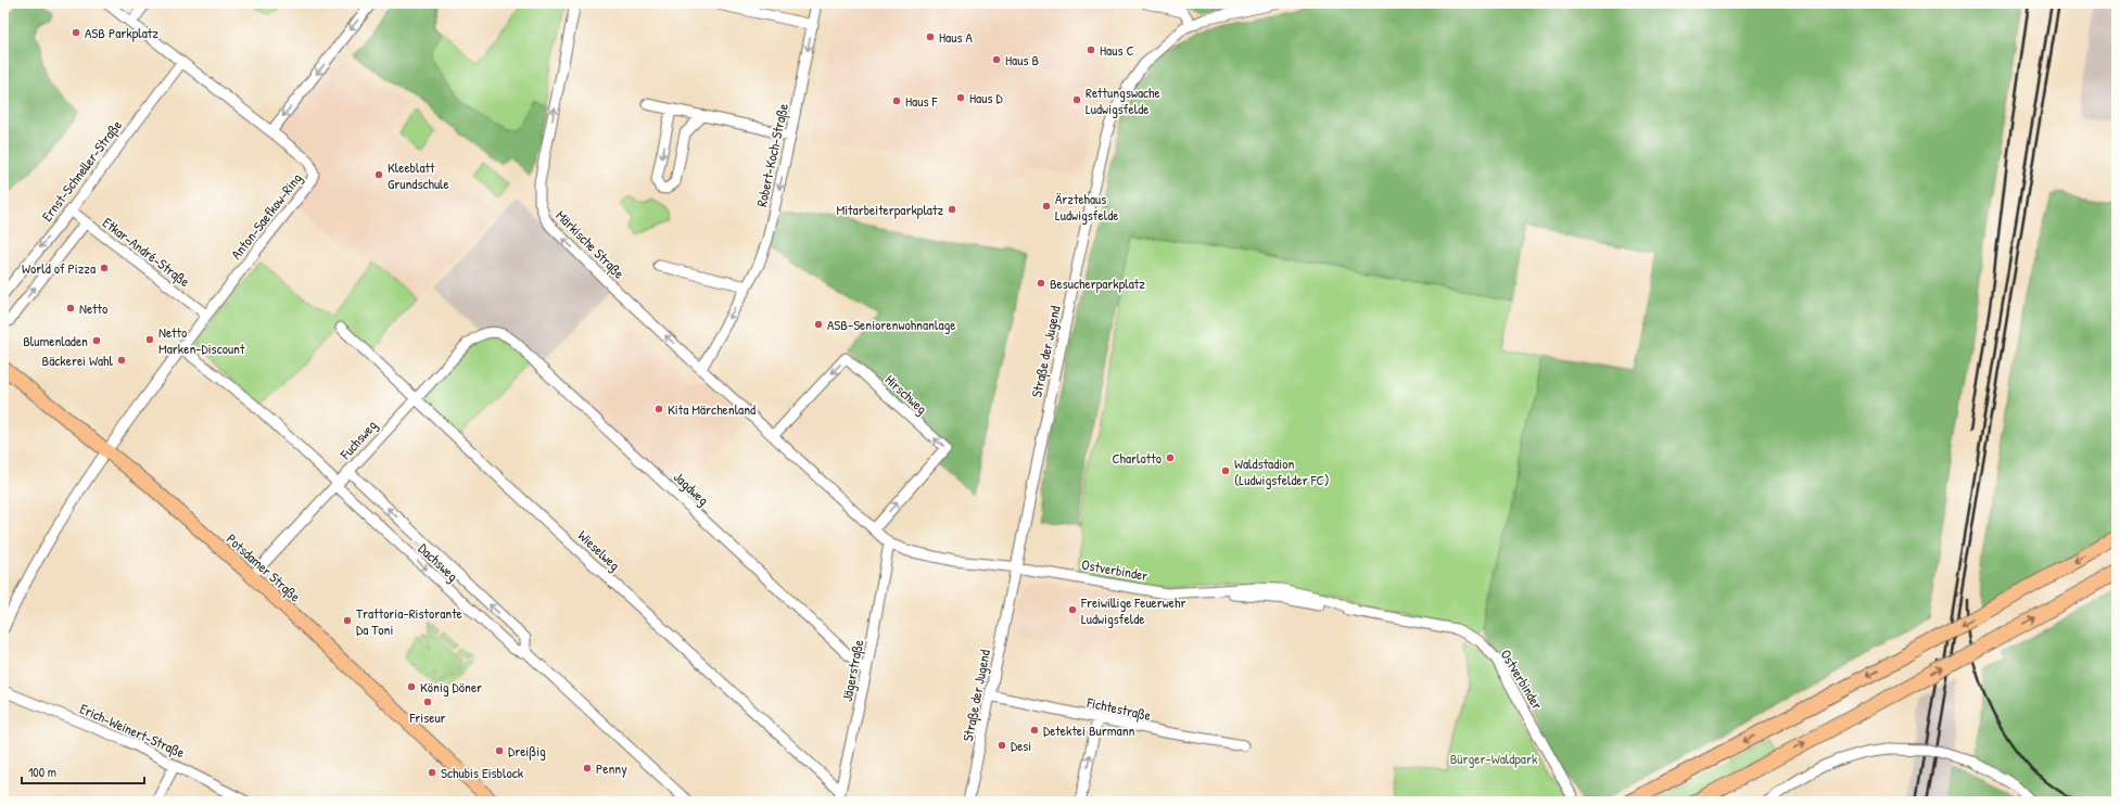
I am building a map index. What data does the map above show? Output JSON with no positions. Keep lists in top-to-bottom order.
{
  "streets": {
    "main road": ["Potsdamer Straße"],
    "street": [
      "Robert-Koch-Straße",
      "Ernst-Schneller-Straße",
      "Anton-Saefkow-Ring",
      "Märkische Straße",
      "Etkar-André-Straße",
      "Straße der Jugend",
      "Hirschweg",
      "Fuchsweg",
      "Jagdweg",
      "Wieselweg",
      "Dachsweg",
      "Ostverbinder",
      "Jägerstraße",
      "Fichtestraße",
      "Erich-Weinert-Straße"
    ]
  },
  "crossings": [
    ["Robert-Koch-Straße", "Märkische Straße"],
    ["Ernst-Schneller-Straße", "Anton-Saefkow-Ring"],
    ["Ernst-Schneller-Straße", "Etkar-André-Straße"],
    ["Anton-Saefkow-Ring", "Etkar-André-Straße"],
    ["Anton-Saefkow-Ring", "Dachsweg"],
    ["Anton-Saefkow-Ring", "Potsdamer Straße"],
    ["Straße der Jugend", "Ostverbinder"],
    ["Straße der Jugend", "Fichtestraße"],
    ["Fuchsweg", "Jagdweg"],
    ["Fuchsweg", "Wieselweg"],
    ["Fuchsweg", "Dachsweg"],
    ["Fuchsweg", "Potsdamer Straße"],
    ["Jagdweg", "Jägerstraße"],
    ["Wieselweg", "Jägerstraße"]
  ],
  "one_way": ["Robert-Koch-Straße", "Märkische Straße"],
  "parks": ["Bürger-Waldpark"],
  "places": [
    "ASB Parkplatz",
    "Haus A",
    "Haus C",
    "Haus B",
    "Haus D",
    "Rettungswache Ludwigsfelde",
    "Haus F",
    "Kleeblatt Grundschule",
    "Ärztehaus Ludwigsfelde",
    "Mitarbeiterparkplatz",
    "World of Pizza",
    "Besucherparkplatz",
    "Netto",
    "ASB-Seniorenwohnanlage",
    "Netto Marken-Discount",
    "Blumenladen",
    "Bäckerei Wahl",
    "Kita Märchenland",
    "Charlotto",
    "Waldstadion (Ludwigsfelder FC)",
    "Freiwillige Feuerwehr Ludwigsfelde",
    "Trattoria-Ristorante Da Toni",
    "König Döner",
    "Friseur",
    "Detektei Burmann",
    "Desi",
    "Dreißig",
    "Penny",
    "Schubis Eisblock"
  ],
  "scale_bar": "100 m"
}
